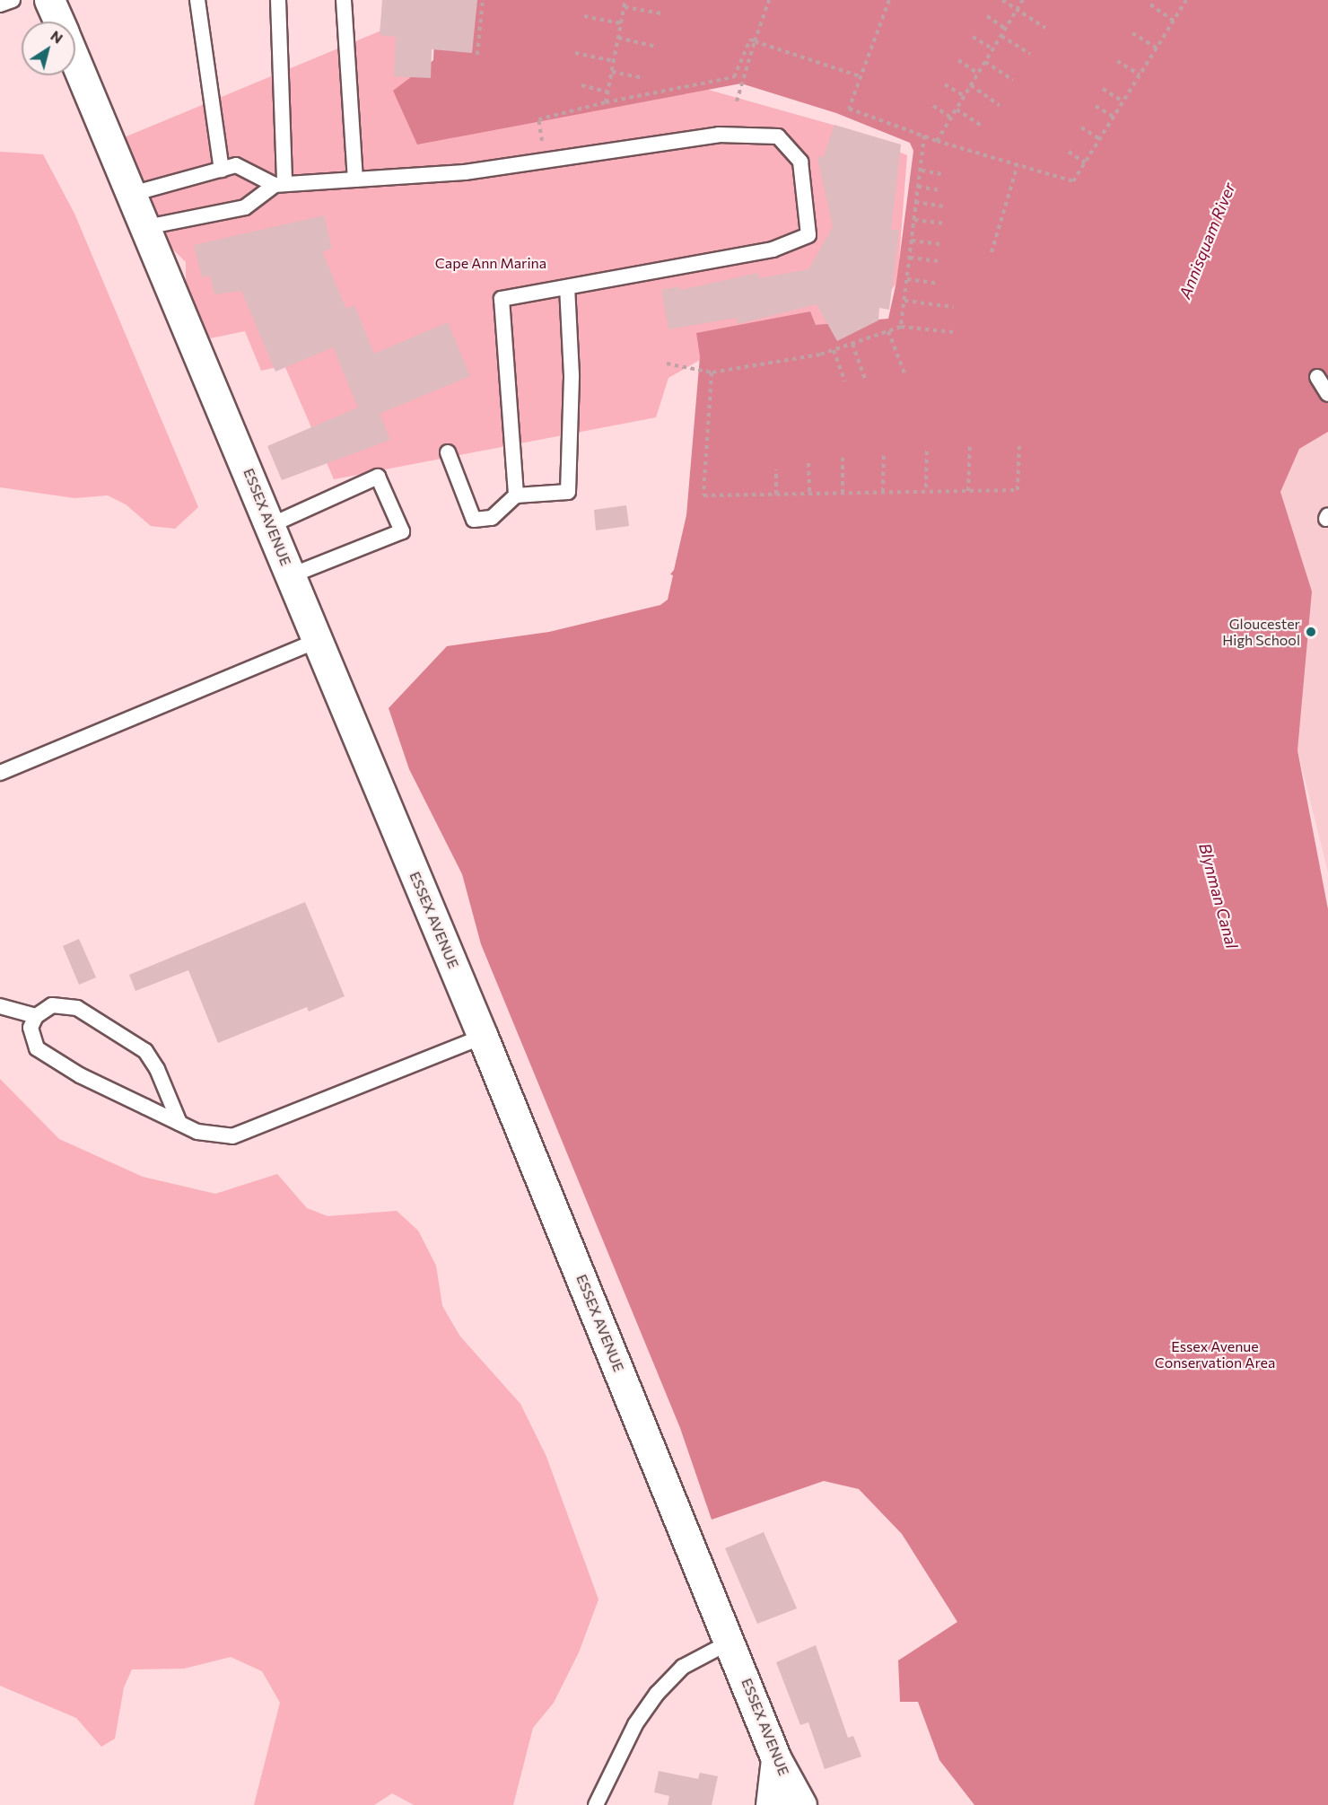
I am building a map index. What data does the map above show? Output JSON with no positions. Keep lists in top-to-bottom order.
{
  "streets": {
    "street": ["ESSEX AVENUE"]
  },
  "water": ["Annisquam River", "Blynman Canal"],
  "parks": ["Cape Ann Marina", "Essex Avenue Conservation Area"],
  "places": ["Gloucester High School"],
  "north": "top right"
}
